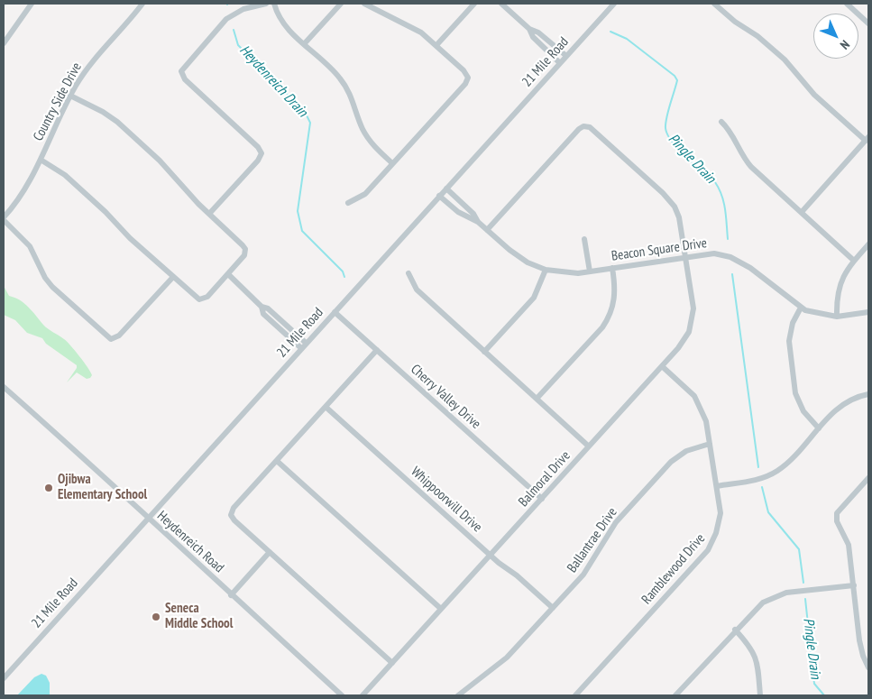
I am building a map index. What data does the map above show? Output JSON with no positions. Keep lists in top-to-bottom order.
{
  "streets": {
    "street": [
      "21 Mile Road",
      "Country Side Drive",
      "Beacon Square Drive",
      "Cherry Valley Drive",
      "Balmoral Drive",
      "Whippoorwill Drive",
      "Ballantrae Drive",
      "Heydenreich Road",
      "Ramblewood Drive"
    ]
  },
  "crossings": [
    ["21 Mile Road", "Beacon Square Drive"],
    ["21 Mile Road", "Cherry Valley Drive"],
    ["21 Mile Road", "Heydenreich Road"],
    ["Beacon Square Drive", "Balmoral Drive"],
    ["Cherry Valley Drive", "Balmoral Drive"],
    ["Balmoral Drive", "Whippoorwill Drive"],
    ["Balmoral Drive", "Ramblewood Drive"],
    ["Whippoorwill Drive", "Ballantrae Drive"],
    ["Ballantrae Drive", "Ramblewood Drive"]
  ],
  "water": ["Heydenreich Drain", "Pingle Drain"],
  "places": ["Ojibwa Elementary School", "Seneca Middle School"],
  "north": "bottom right"
}
